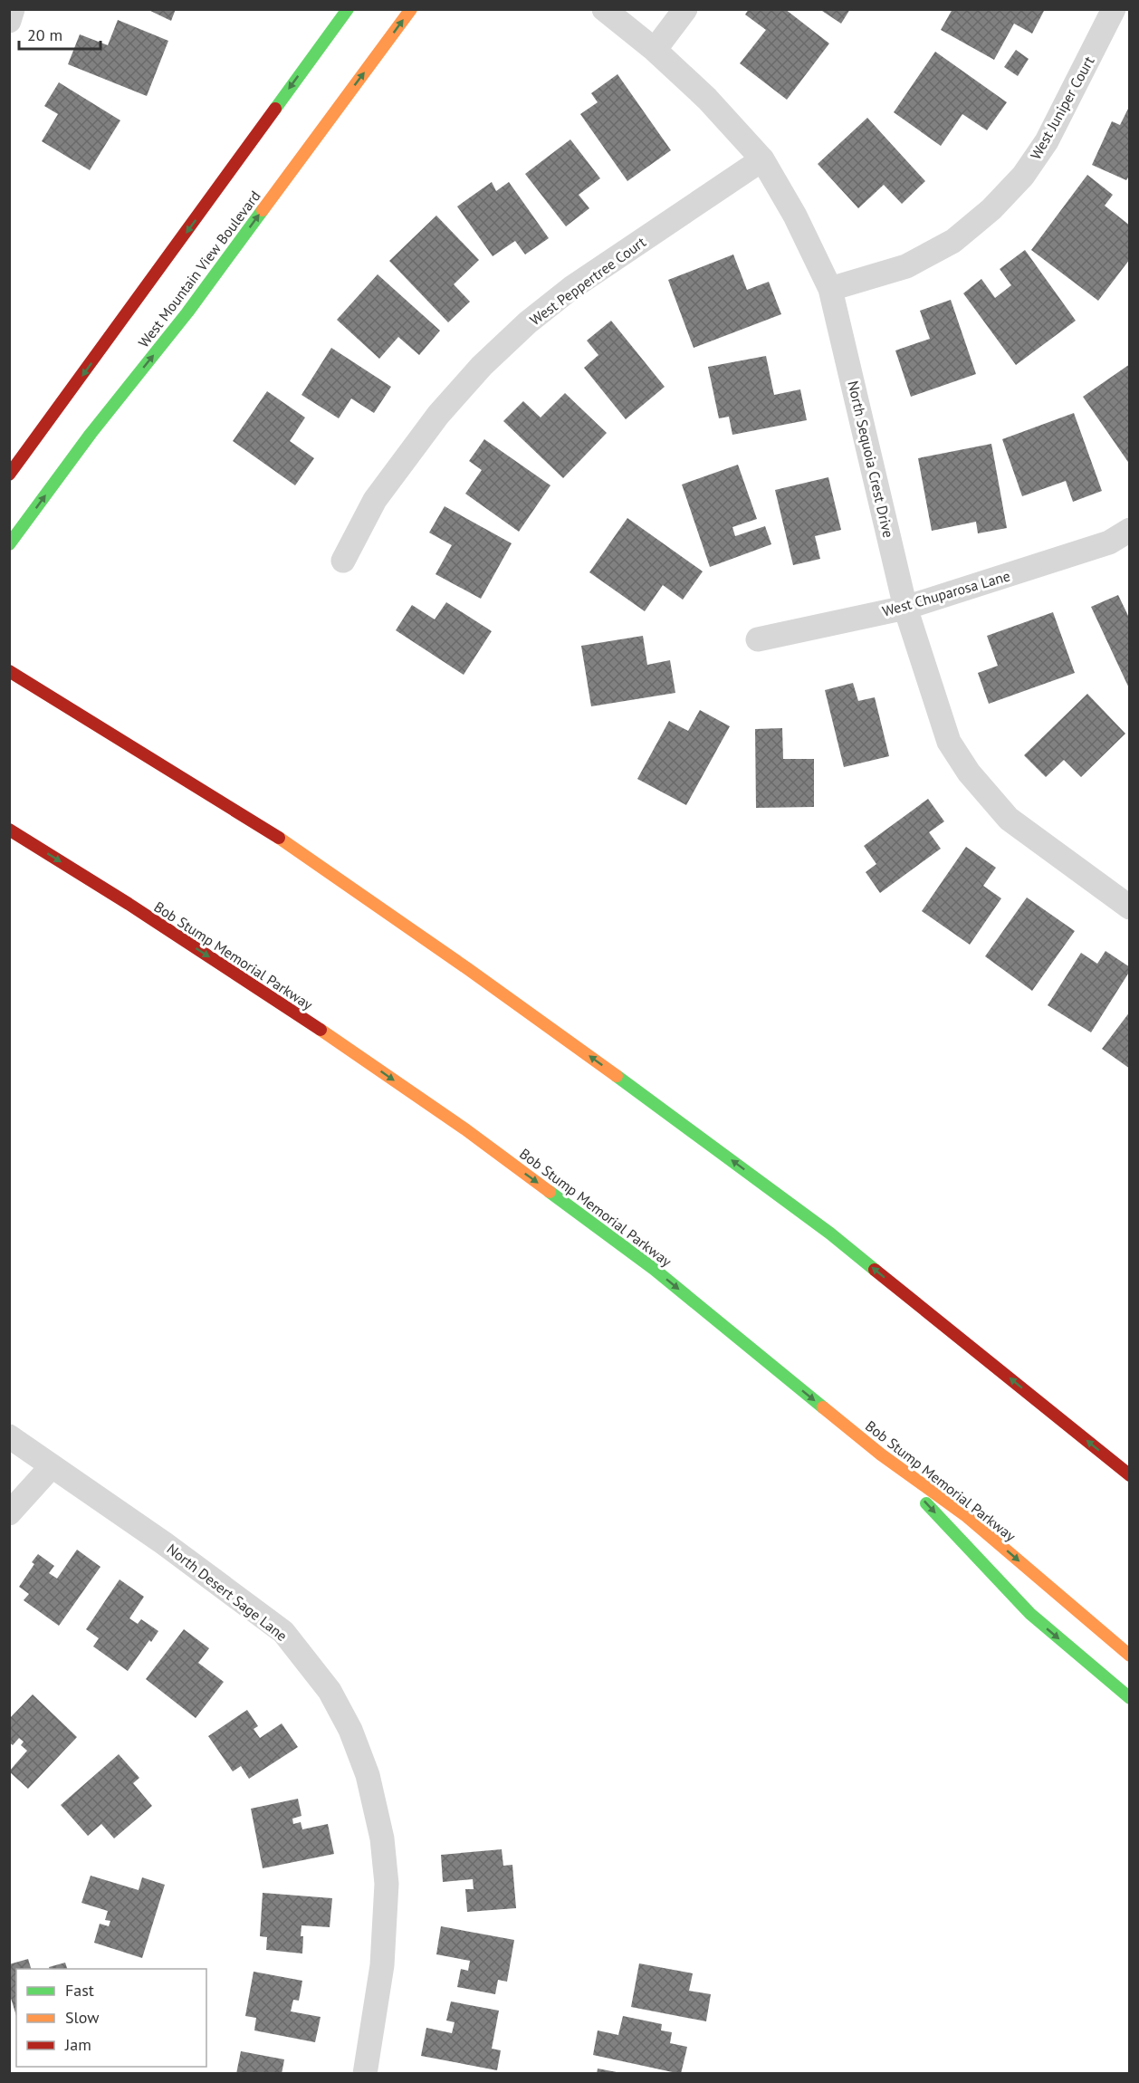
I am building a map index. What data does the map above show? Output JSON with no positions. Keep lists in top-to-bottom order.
{
  "streets": {
    "main road": ["West Mountain View Boulevard", "Bob Stump Memorial Parkway"],
    "street": [
      "West Juniper Court",
      "West Peppertree Court",
      "North Sequoia Crest Drive",
      "West Chuparosa Lane",
      "North Desert Sage Lane"
    ]
  },
  "crossings": [
    ["West Juniper Court", "North Sequoia Crest Drive"],
    ["West Peppertree Court", "North Sequoia Crest Drive"],
    ["North Sequoia Crest Drive", "West Chuparosa Lane"]
  ],
  "one_way": ["Bob Stump Memorial Parkway"],
  "legend": ["Fast", "Slow", "Jam"],
  "scale_bar": "20 m"
}
